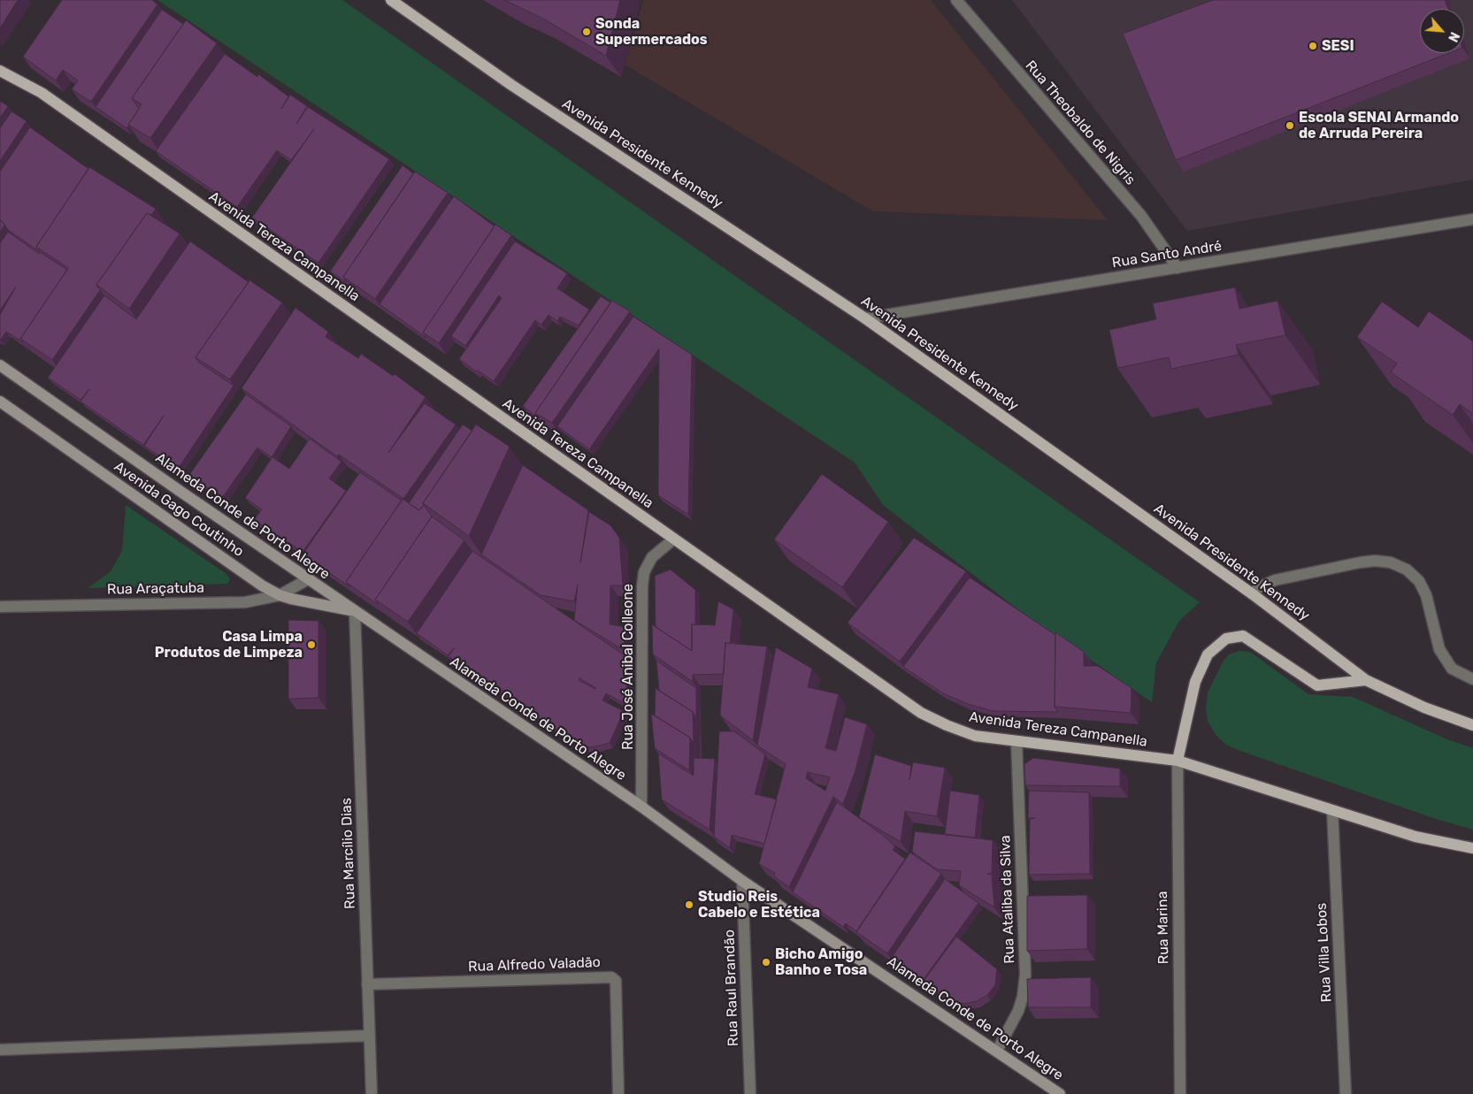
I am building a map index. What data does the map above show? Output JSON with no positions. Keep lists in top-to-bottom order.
{
  "streets": {
    "main road": [
      "Avenida Presidente Kennedy",
      "Avenida Tereza Campanella",
      "Avenida Gago Coutinho",
      "Alameda Conde de Porto Alegre"
    ],
    "street": [
      "Rua Theobaldo de Nigris",
      "Rua Santo André",
      "Rua Araçatuba",
      "Rua José Anibal Colleone",
      "Rua Marcílio Dias",
      "Rua Ataliba da Silva",
      "Rua Marina",
      "Rua Villa Lobos",
      "Rua Alfredo Valadão",
      "Rua Raul Brandão"
    ]
  },
  "crossings": [
    ["Rua Theobaldo de Nigris", "Rua Santo André"],
    ["Avenida Presidente Kennedy", "Rua Santo André"],
    ["Avenida Tereza Campanella", "Rua José Anibal Colleone"],
    ["Avenida Tereza Campanella", "Rua Ataliba da Silva"],
    ["Avenida Tereza Campanella", "Rua Marina"],
    ["Avenida Gago Coutinho", "Alameda Conde de Porto Alegre"],
    ["Avenida Gago Coutinho", "Rua Araçatuba"],
    ["Avenida Gago Coutinho", "Rua Marcílio Dias"],
    ["Alameda Conde de Porto Alegre", "Rua Araçatuba"],
    ["Alameda Conde de Porto Alegre", "Rua José Anibal Colleone"],
    ["Alameda Conde de Porto Alegre", "Rua Marcílio Dias"],
    ["Alameda Conde de Porto Alegre", "Rua Ataliba da Silva"],
    ["Alameda Conde de Porto Alegre", "Rua Raul Brandão"],
    ["Rua Marcílio Dias", "Rua Alfredo Valadão"]
  ],
  "places": [
    "Sonda Supermercados",
    "SESI",
    "Escola SENAI Armando de Arruda Pereira",
    "Casa Limpa Produtos de Limpeza",
    "Studio Reis Cabelo e Estética",
    "Bicho Amigo Banho e Tosa"
  ],
  "north": "bottom right"
}
